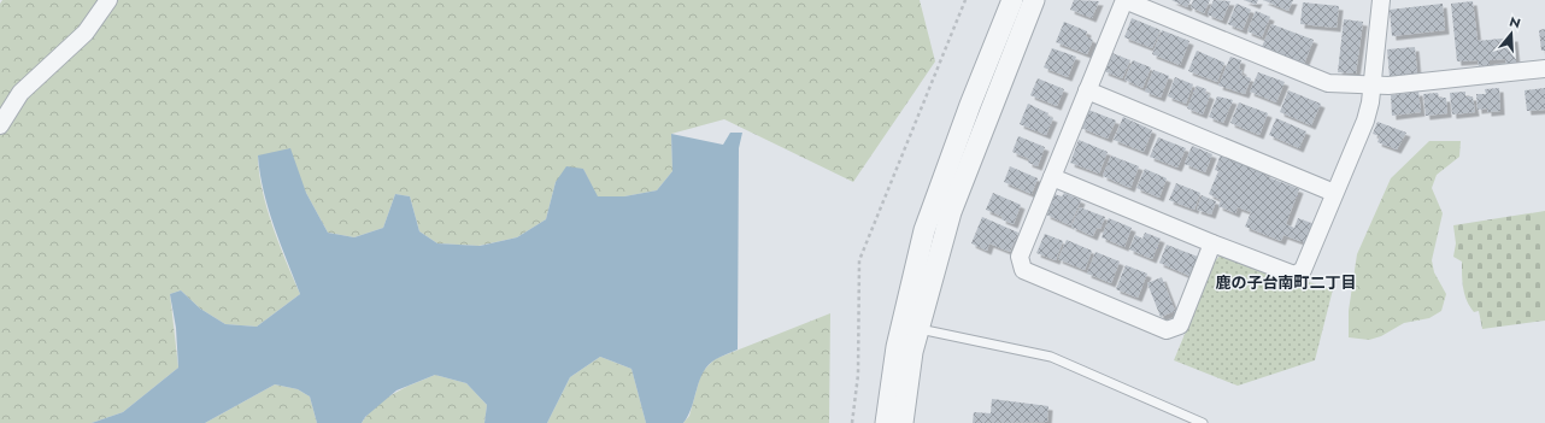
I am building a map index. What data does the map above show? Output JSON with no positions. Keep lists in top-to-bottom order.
{
  "districts": ["鹿の子台南町二丁目"],
  "north": "top"
}
